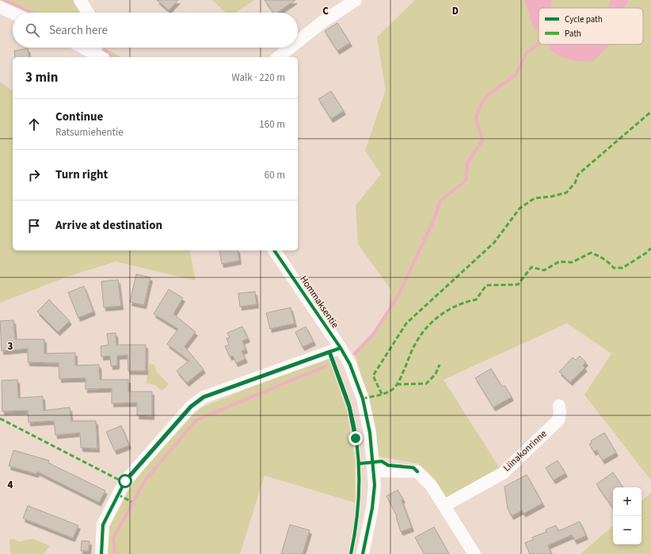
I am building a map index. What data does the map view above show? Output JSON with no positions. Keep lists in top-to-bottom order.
{
  "streets": {
    "street": ["Hommaksentie", "Liinakonrinne"]
  },
  "legend": ["Cycle path", "Path"],
  "page": {
    "search": "Search here",
    "heading": ["3 min", "Walk · 220 m"],
    "list": [
      ["Continue", "Ratsumiehentie", "160 m"],
      ["Turn right", "60 m"],
      "Arrive at destination"
    ],
    "map_buttons": ["+", "−"]
  },
  "grid": {
    "columns": ["C", "D"],
    "rows": ["3", "4"]
  }
}
